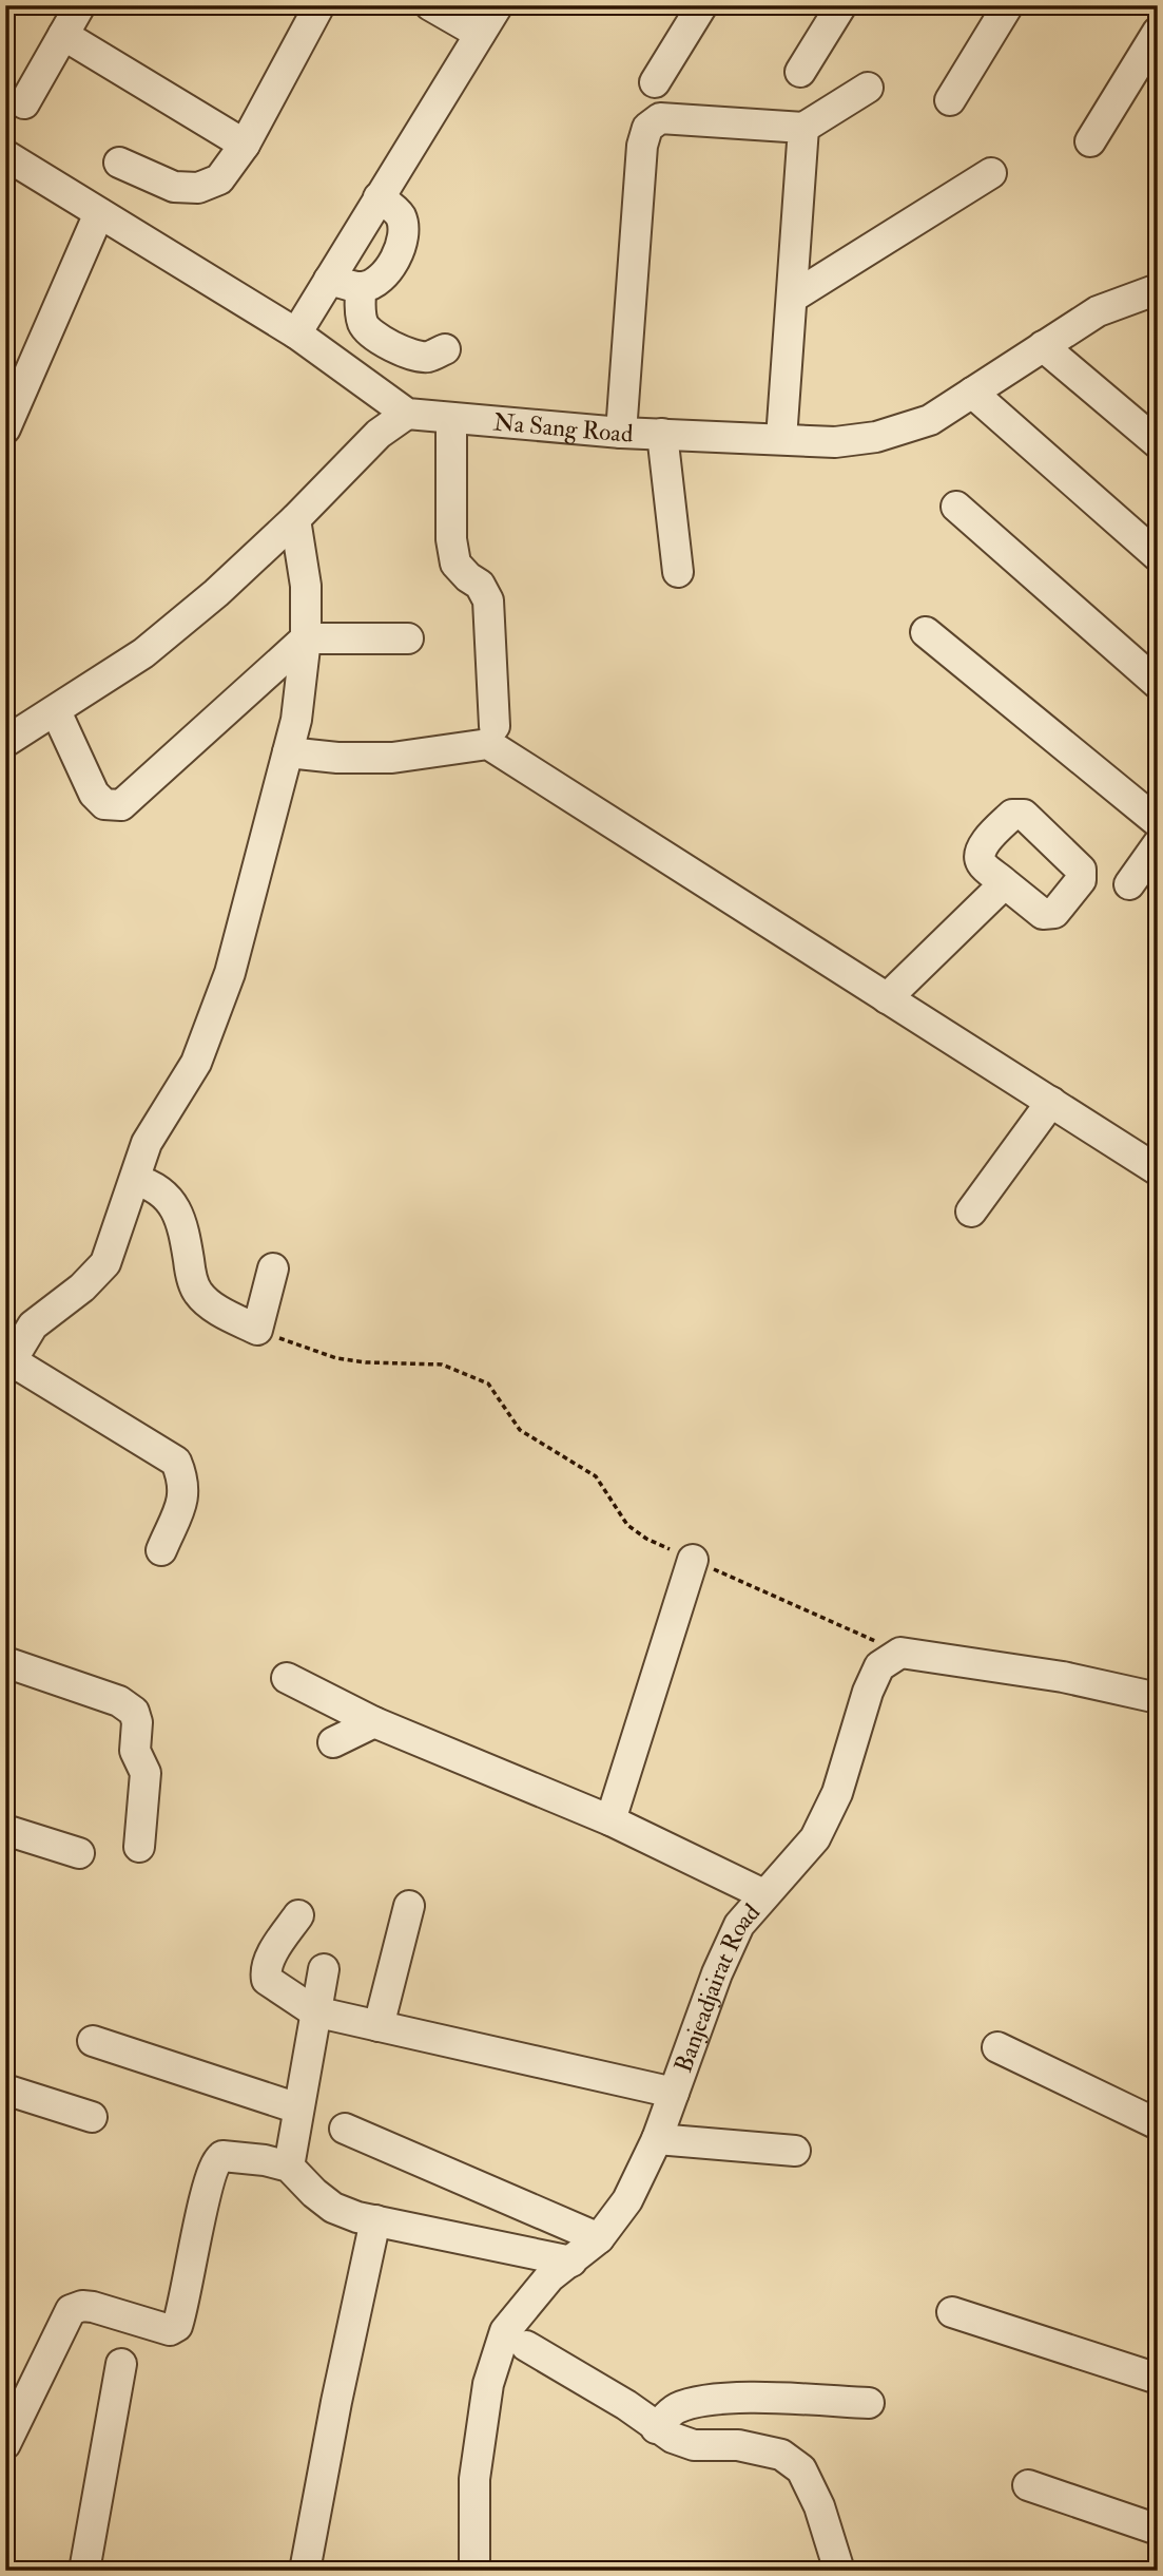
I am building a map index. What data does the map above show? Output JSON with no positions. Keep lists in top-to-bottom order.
{
  "streets": {
    "street": ["Na Sang Road", "Banjeadjairat Road"]
  }
}
